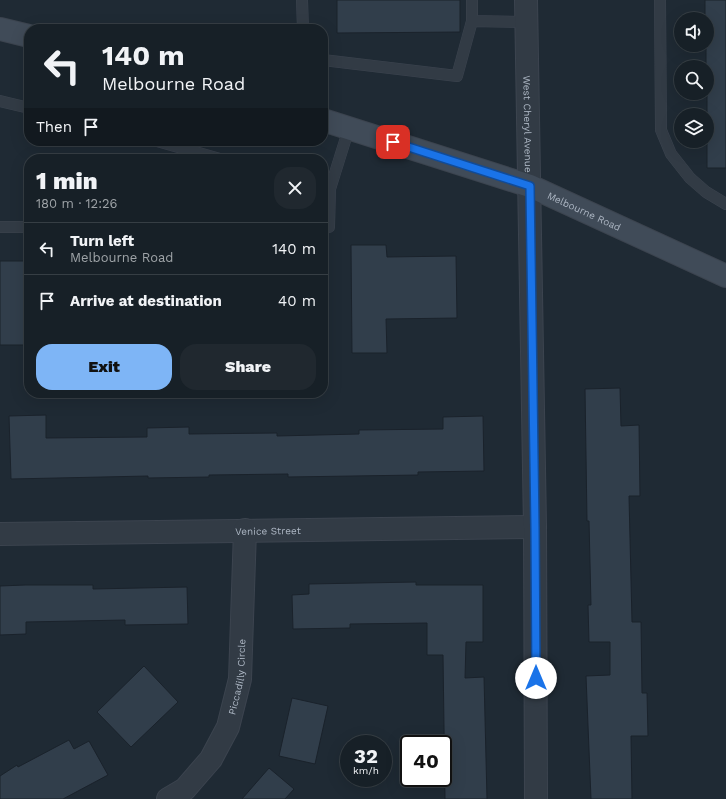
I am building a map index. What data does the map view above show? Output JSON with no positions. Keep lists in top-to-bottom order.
{
  "streets": {
    "main road": ["Melbourne Road"],
    "street": ["West Cheryl Avenue", "Venice Street", "Piccadilly Circle"]
  },
  "crossings": [
    ["West Cheryl Avenue", "Melbourne Road"],
    ["West Cheryl Avenue", "Venice Street"],
    ["Venice Street", "Piccadilly Circle"]
  ],
  "page": {
    "turn": ["140 m", "Melbourne Road"],
    "then": "Then",
    "heading": ["1 min", "180 m · 12:26"],
    "list": [
      {
        "name": "Turn left",
        "note": "Melbourne Road",
        "value": "140 m"
      },
      {
        "name": "Arrive at destination",
        "value": "40 m"
      }
    ],
    "buttons": ["Exit", "Share"],
    "speed": "32 km/h",
    "limit": "40"
  }
}
